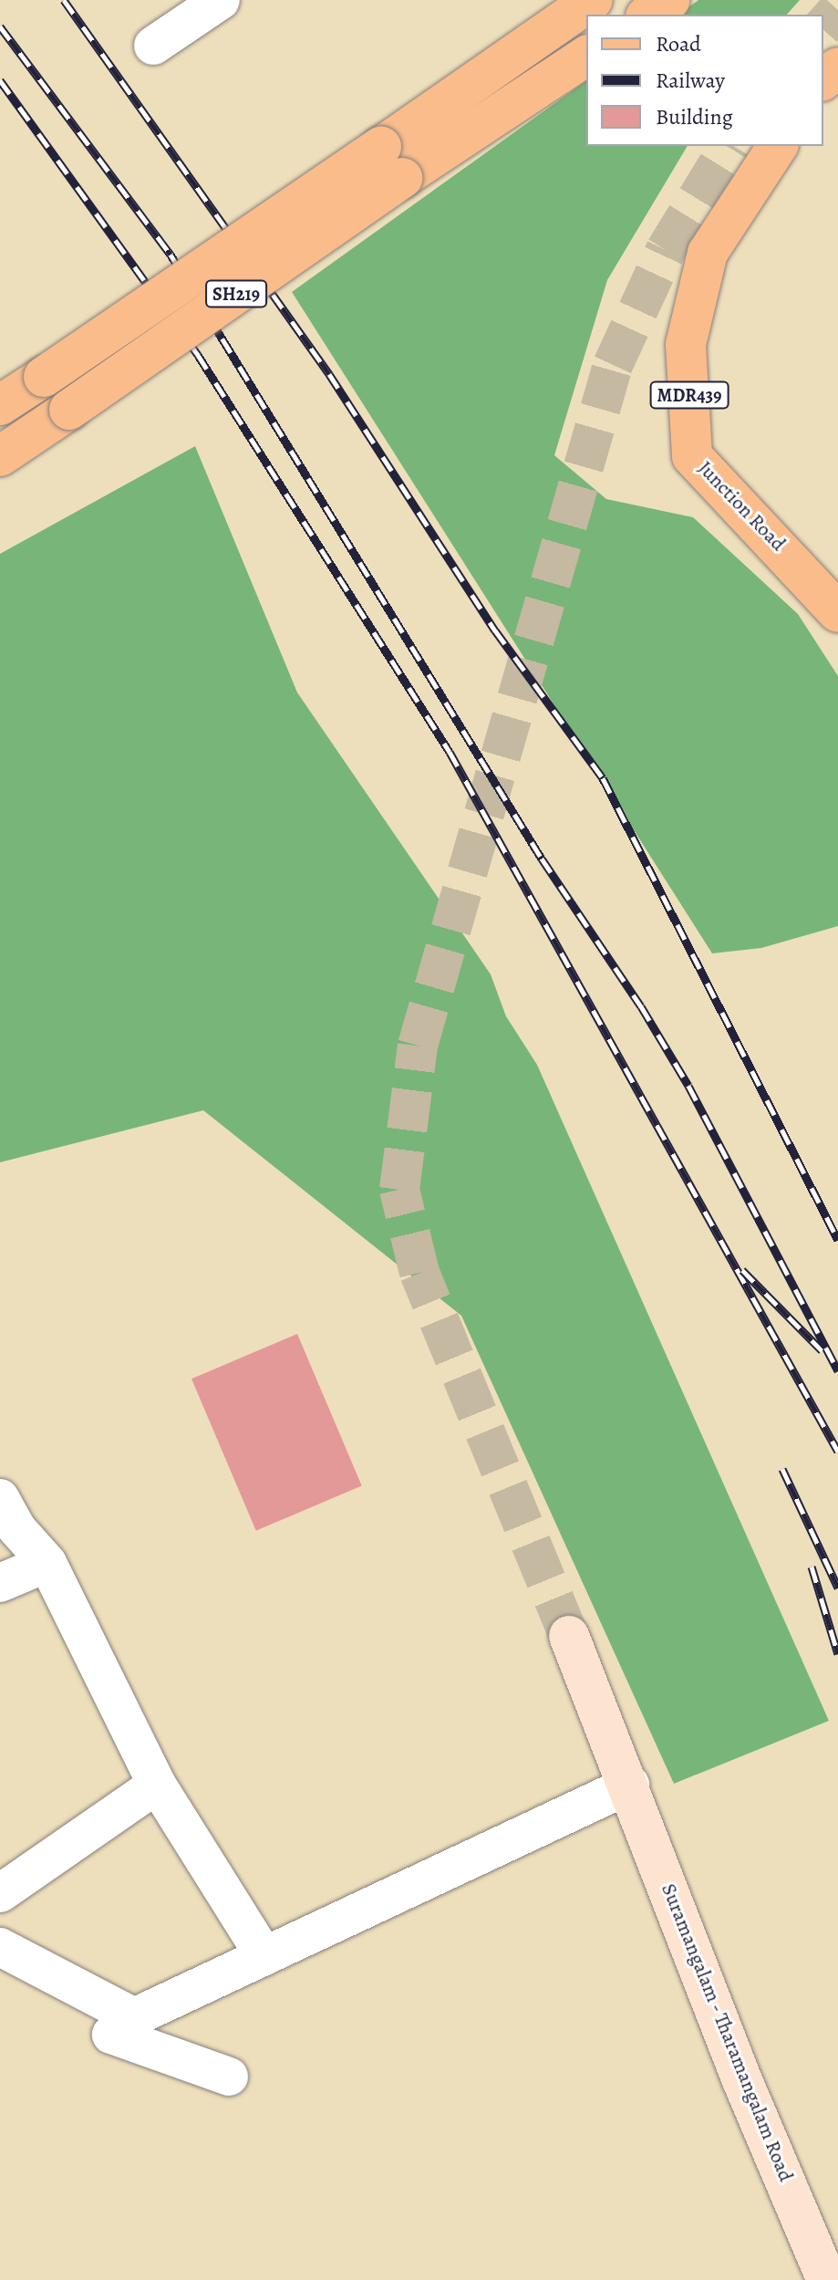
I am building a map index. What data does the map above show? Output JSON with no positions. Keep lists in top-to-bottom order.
{
  "streets": {
    "main road": [
      "SH219",
      "MDR439",
      "Junction Road",
      "Suramangalam - Tharamangalam Road"
    ]
  },
  "legend": ["Road", "Railway", "Building"]
}
